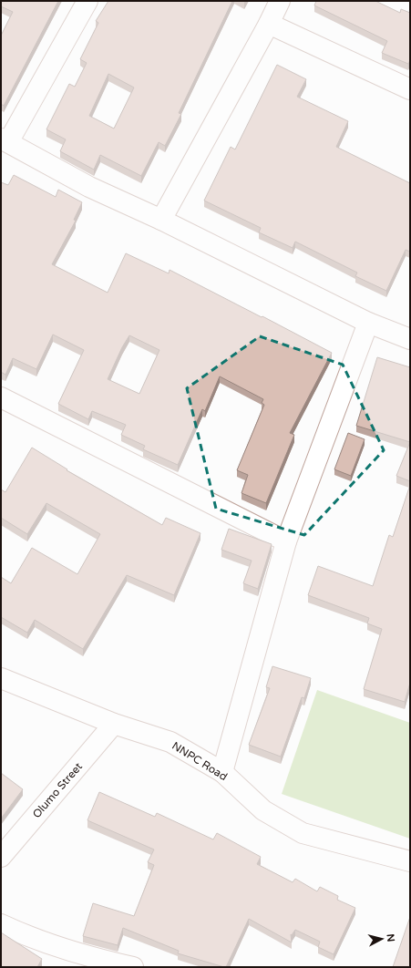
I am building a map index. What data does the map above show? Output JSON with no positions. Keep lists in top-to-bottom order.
{
  "streets": {
    "street": ["NNPC Road", "Olumo Street"]
  },
  "crossings": [
    ["NNPC Road", "Olumo Street"]
  ],
  "north": "right"
}
